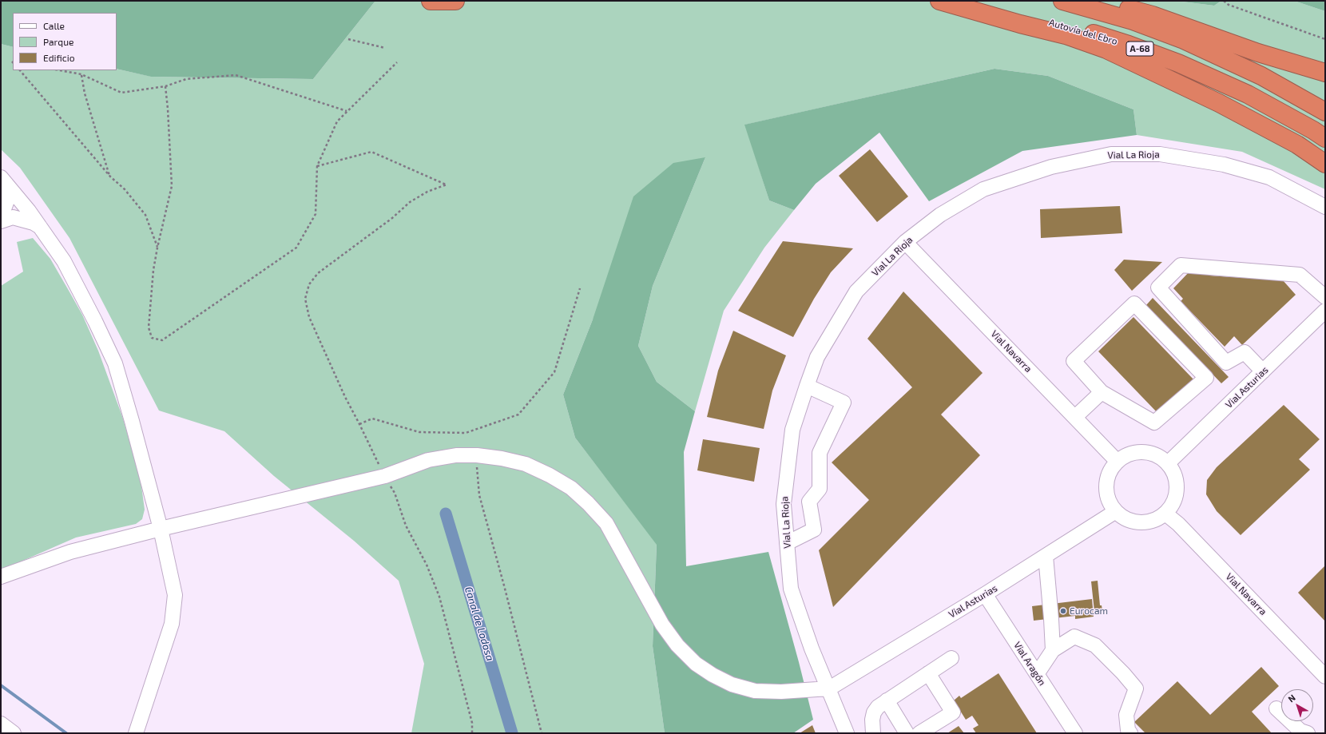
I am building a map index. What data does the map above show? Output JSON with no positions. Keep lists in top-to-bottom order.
{
  "streets": {
    "highway": ["Autovía del Ebro", "A-68"],
    "street": [
      "Vial La Rioja",
      "Vial Navarra",
      "Vial Asturias",
      "Vial Aragón"
    ]
  },
  "crossings": [
    ["Vial La Rioja", "Vial Navarra"],
    ["Vial La Rioja", "Vial Asturias"],
    ["Vial Navarra", "Vial Asturias"],
    ["Vial Asturias", "Vial Aragón"]
  ],
  "water": ["Canal de Lodosa"],
  "places": ["Eurocam"],
  "legend": ["Calle", "Parque", "Edificio"],
  "north": "top left"
}
